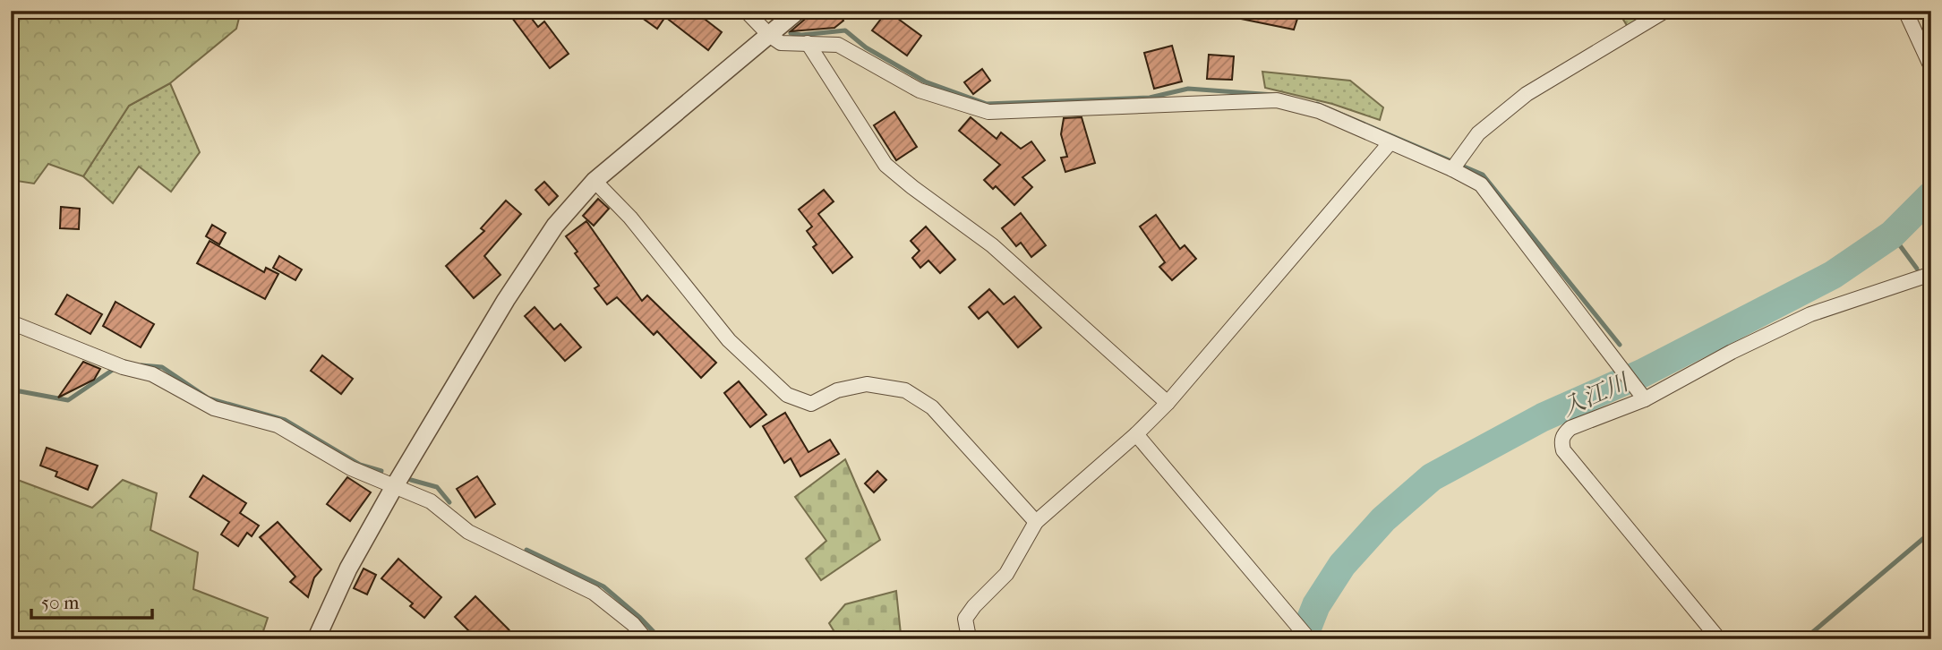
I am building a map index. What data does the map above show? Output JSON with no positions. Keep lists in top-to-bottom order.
{
  "water": ["入江川"],
  "scale_bar": "50 m"
}
